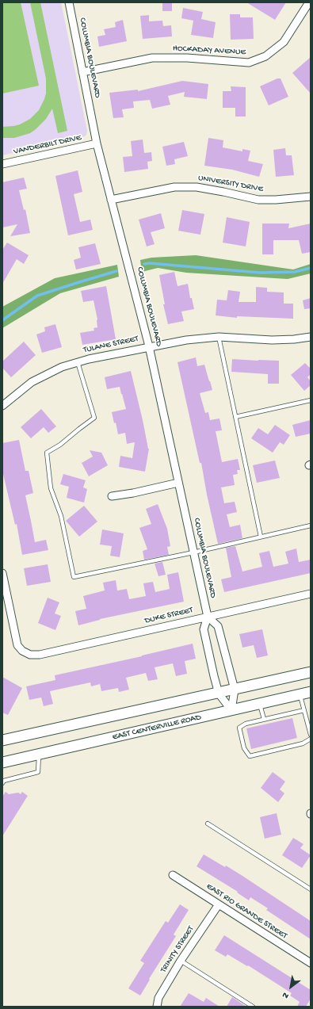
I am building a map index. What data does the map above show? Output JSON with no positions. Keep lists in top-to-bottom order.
{
  "streets": {
    "main road": ["EAST CENTERVILLE ROAD"],
    "street": [
      "HOCKADAY AVENUE",
      "COLUMBIA BOULEVARD",
      "VANDERBILT DRIVE",
      "UNIVERSITY DRIVE",
      "TULANE STREET",
      "DUKE STREET",
      "EAST RIO GRANDE STREET",
      "TRINITY STREET"
    ]
  },
  "crossings": [
    ["HOCKADAY AVENUE", "COLUMBIA BOULEVARD"],
    ["COLUMBIA BOULEVARD", "VANDERBILT DRIVE"],
    ["COLUMBIA BOULEVARD", "UNIVERSITY DRIVE"],
    ["COLUMBIA BOULEVARD", "TULANE STREET"],
    ["COLUMBIA BOULEVARD", "DUKE STREET"],
    ["COLUMBIA BOULEVARD", "EAST CENTERVILLE ROAD"],
    ["EAST RIO GRANDE STREET", "TRINITY STREET"]
  ],
  "north": "bottom left"
}
